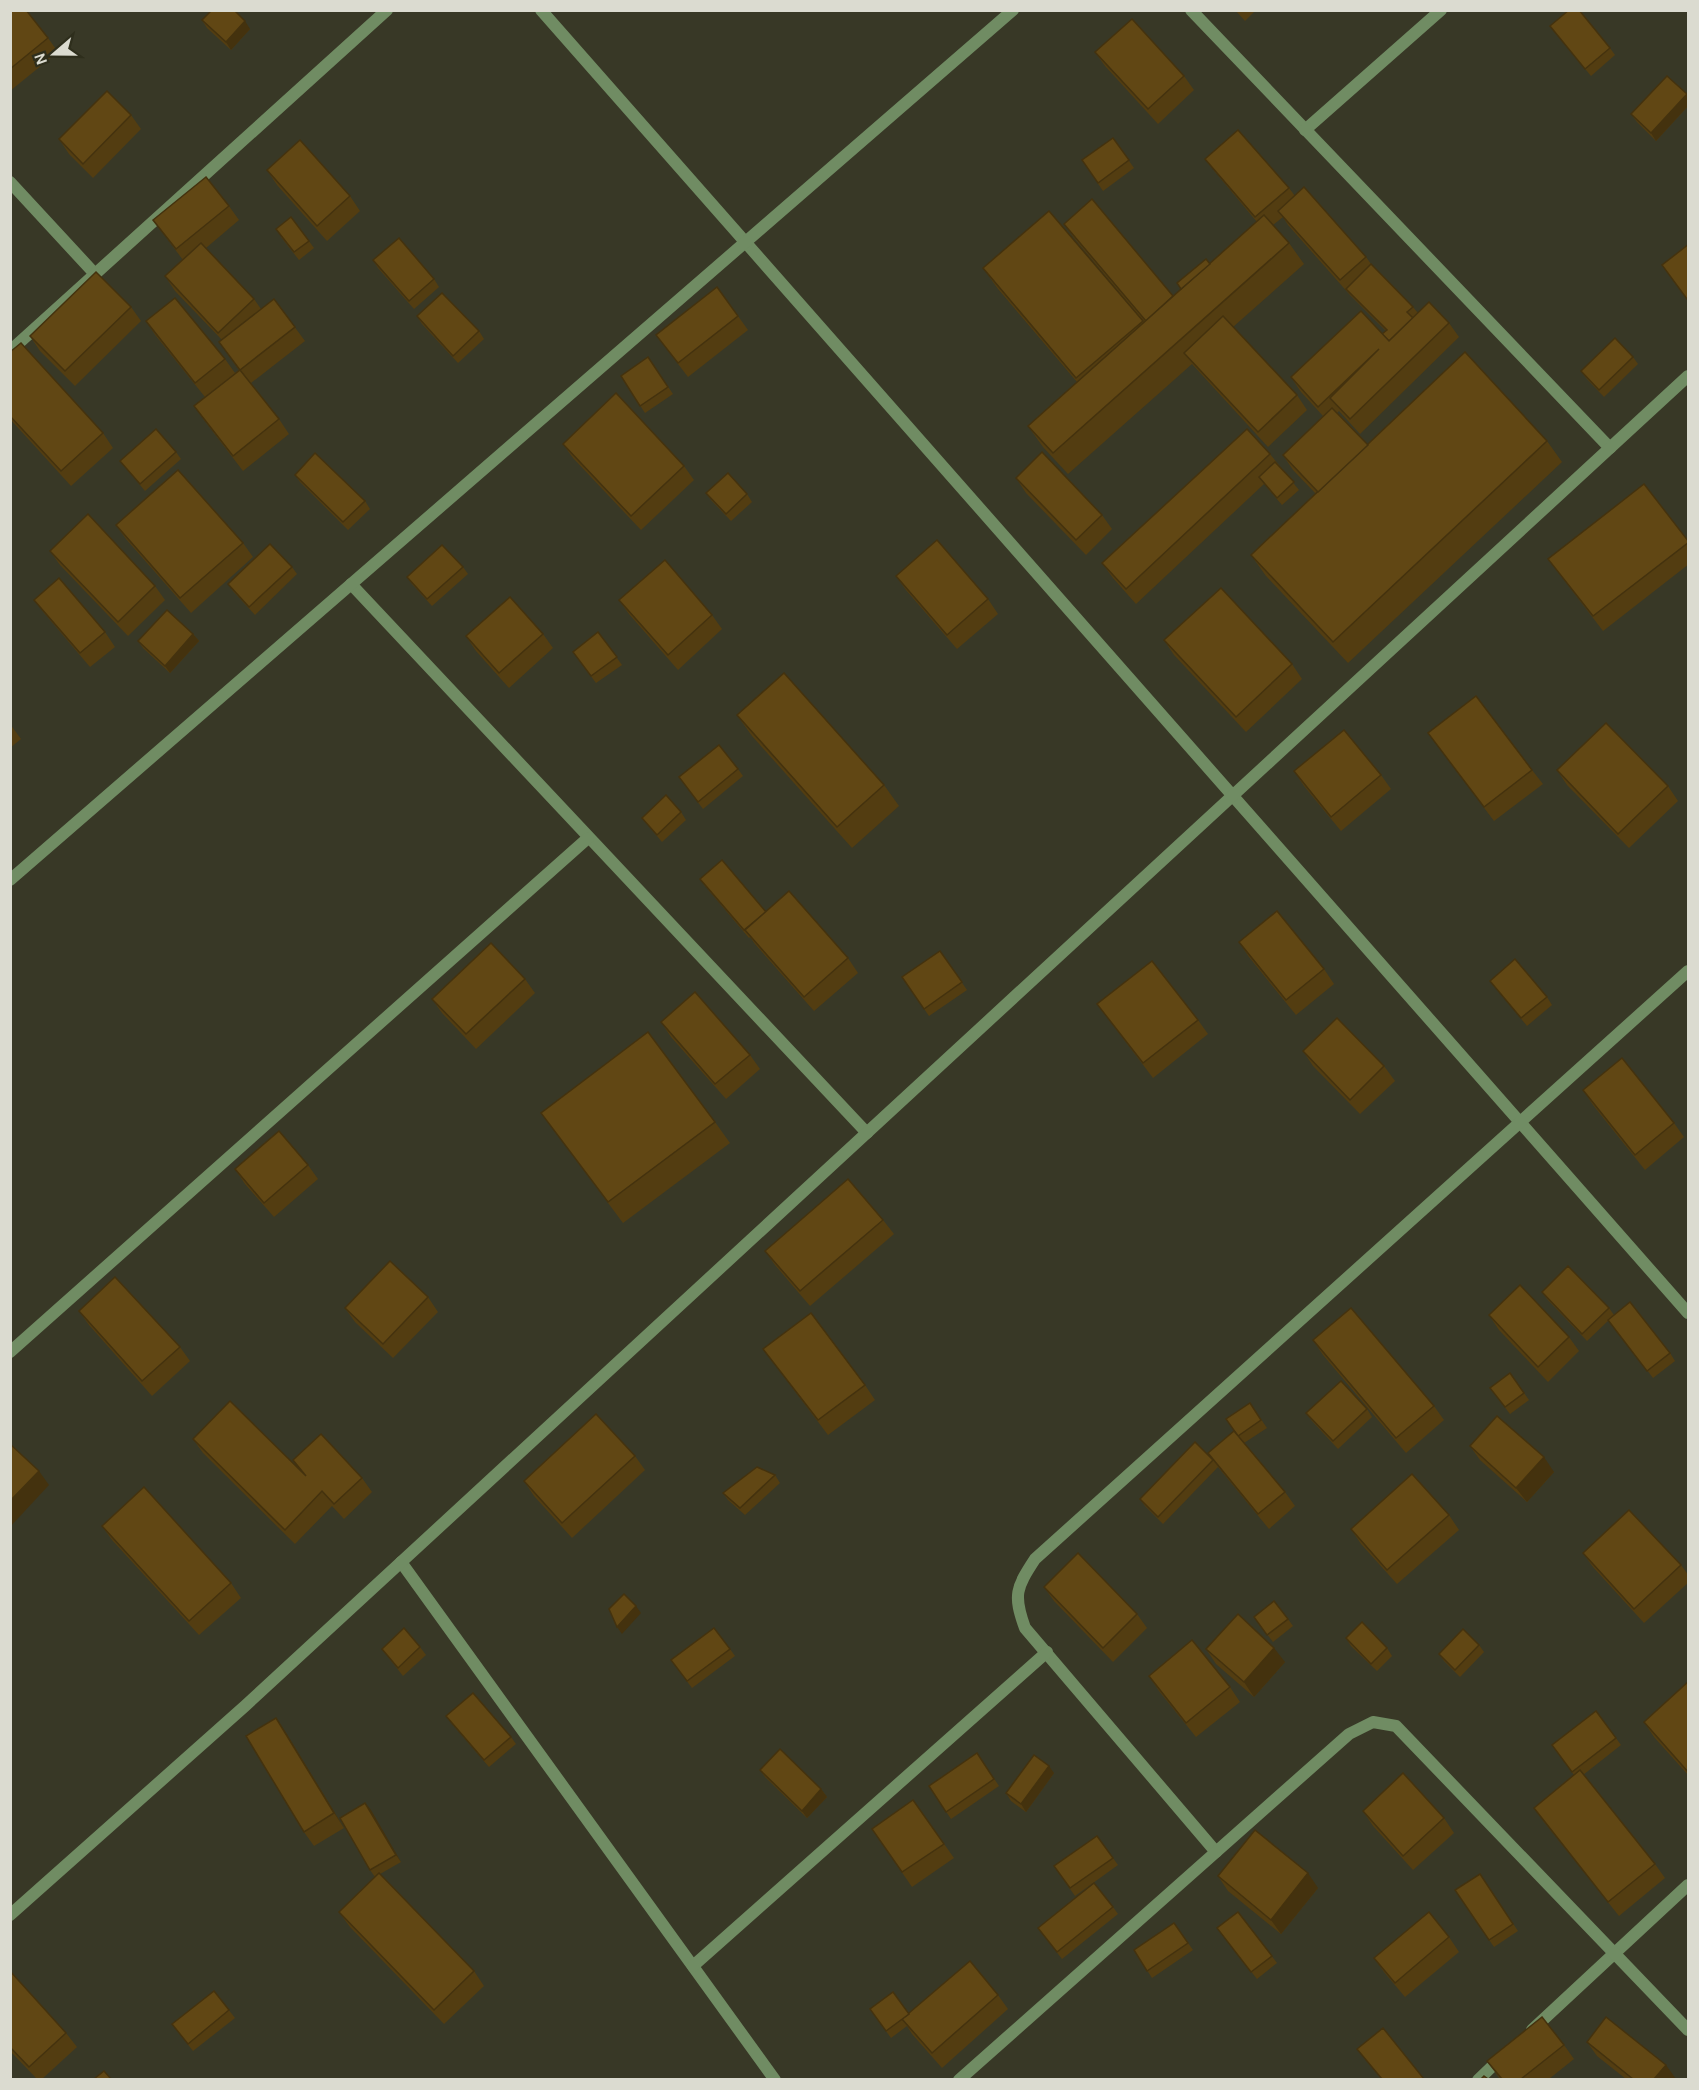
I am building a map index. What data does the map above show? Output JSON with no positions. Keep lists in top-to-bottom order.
{
  "north": "left"
}
